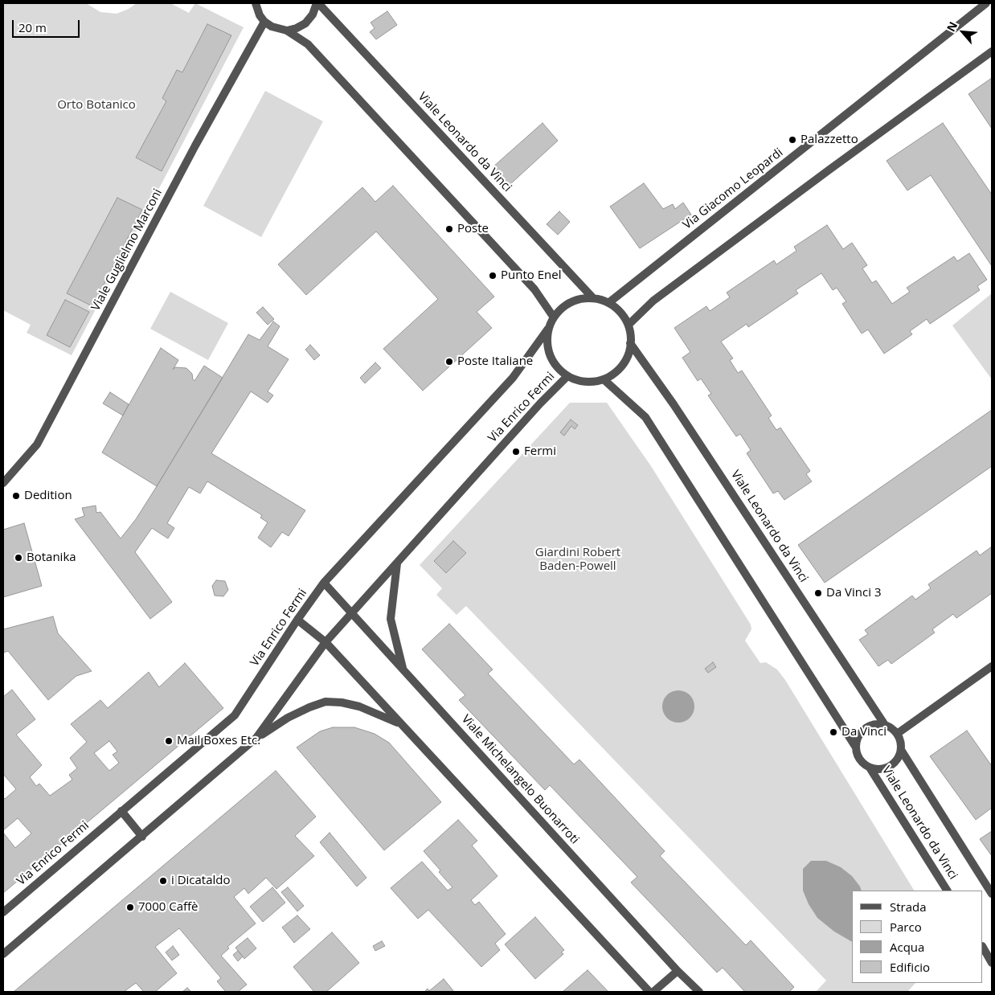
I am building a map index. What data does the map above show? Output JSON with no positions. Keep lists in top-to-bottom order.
{
  "streets": {
    "street": [
      "Viale Leonardo da Vinci",
      "Via Giacomo Leopardi",
      "Viale Guglielmo Marconi",
      "Via Enrico Fermi",
      "Viale Michelangelo Buonarroti"
    ]
  },
  "crossings": [
    ["Viale Leonardo da Vinci", "Via Giacomo Leopardi"],
    ["Viale Leonardo da Vinci", "Via Enrico Fermi"],
    ["Via Giacomo Leopardi", "Via Enrico Fermi"],
    ["Via Enrico Fermi", "Viale Michelangelo Buonarroti"]
  ],
  "parks": ["Orto Botanico", "Giardini Robert Baden-Powell"],
  "places": [
    "Palazzetto",
    "Poste",
    "Punto Enel",
    "Poste Italiane",
    "Fermi",
    "Dedition",
    "Botanika",
    "Da Vinci 3",
    "Da Vinci",
    "Mail Boxes Etc.",
    "i Dicataldo",
    "7000 Caffè"
  ],
  "legend": [
    "Strada",
    "Parco",
    "Acqua",
    "Edificio"
  ],
  "scale_bar": "20 m",
  "north": "top left"
}
